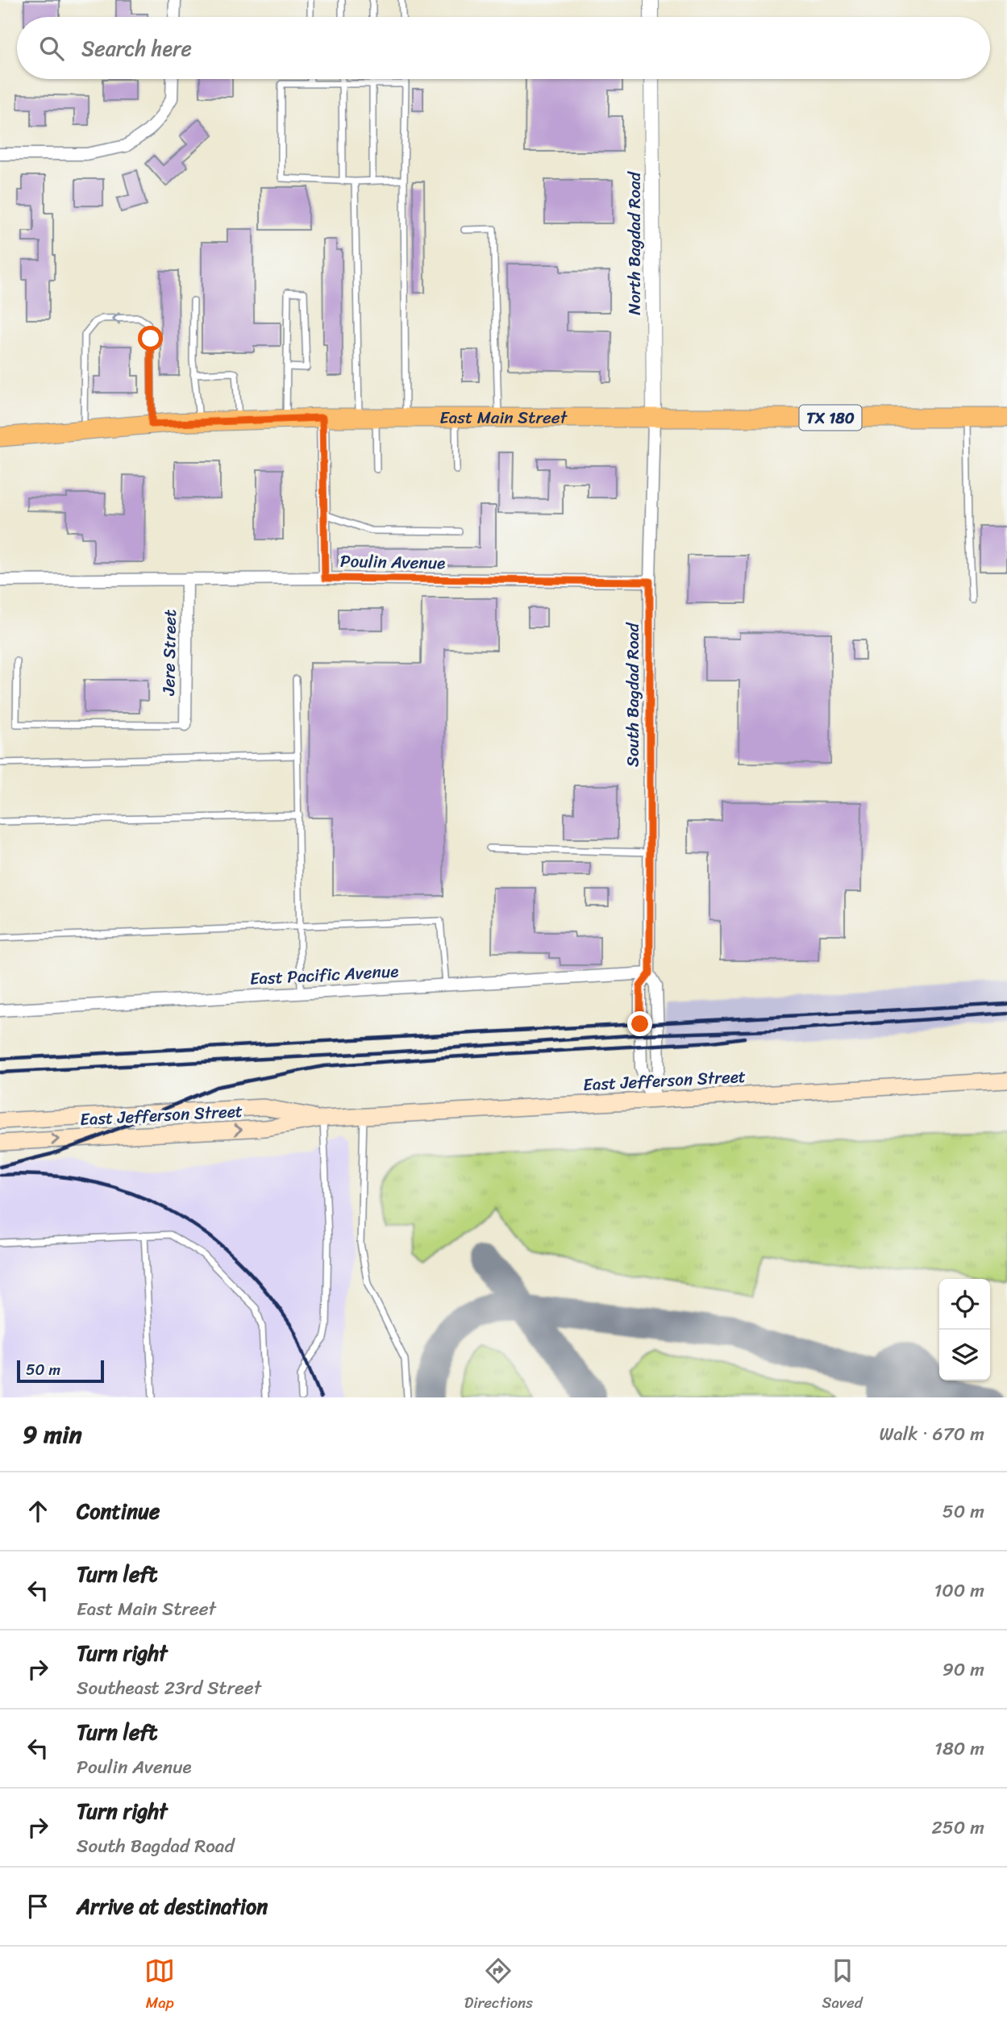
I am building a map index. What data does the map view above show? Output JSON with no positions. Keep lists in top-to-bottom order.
{
  "streets": {
    "main road": ["East Main Street", "TX 180", "East Jefferson Street"],
    "street": [
      "North Bagdad Road",
      "Poulin Avenue",
      "Jere Street",
      "South Bagdad Road",
      "East Pacific Avenue"
    ]
  },
  "crossings": [
    ["North Bagdad Road", "East Main Street"],
    ["North Bagdad Road", "South Bagdad Road"],
    ["East Main Street", "South Bagdad Road"],
    ["Poulin Avenue", "Jere Street"],
    ["Poulin Avenue", "South Bagdad Road"],
    ["South Bagdad Road", "East Pacific Avenue"],
    ["South Bagdad Road", "East Jefferson Street"]
  ],
  "scale_bar": "50 m",
  "page": {
    "search": "Search here",
    "scale": "50 m",
    "heading": ["9 min", "Walk · 670 m"],
    "list": [
      ["Continue", "50 m"],
      ["Turn left", "East Main Street", "100 m"],
      ["Turn right", "Southeast 23rd Street", "90 m"],
      ["Turn left", "Poulin Avenue", "180 m"],
      ["Turn right", "South Bagdad Road", "250 m"],
      "Arrive at destination"
    ],
    "nav": ["Map", "Directions", "Saved"]
  }
}
